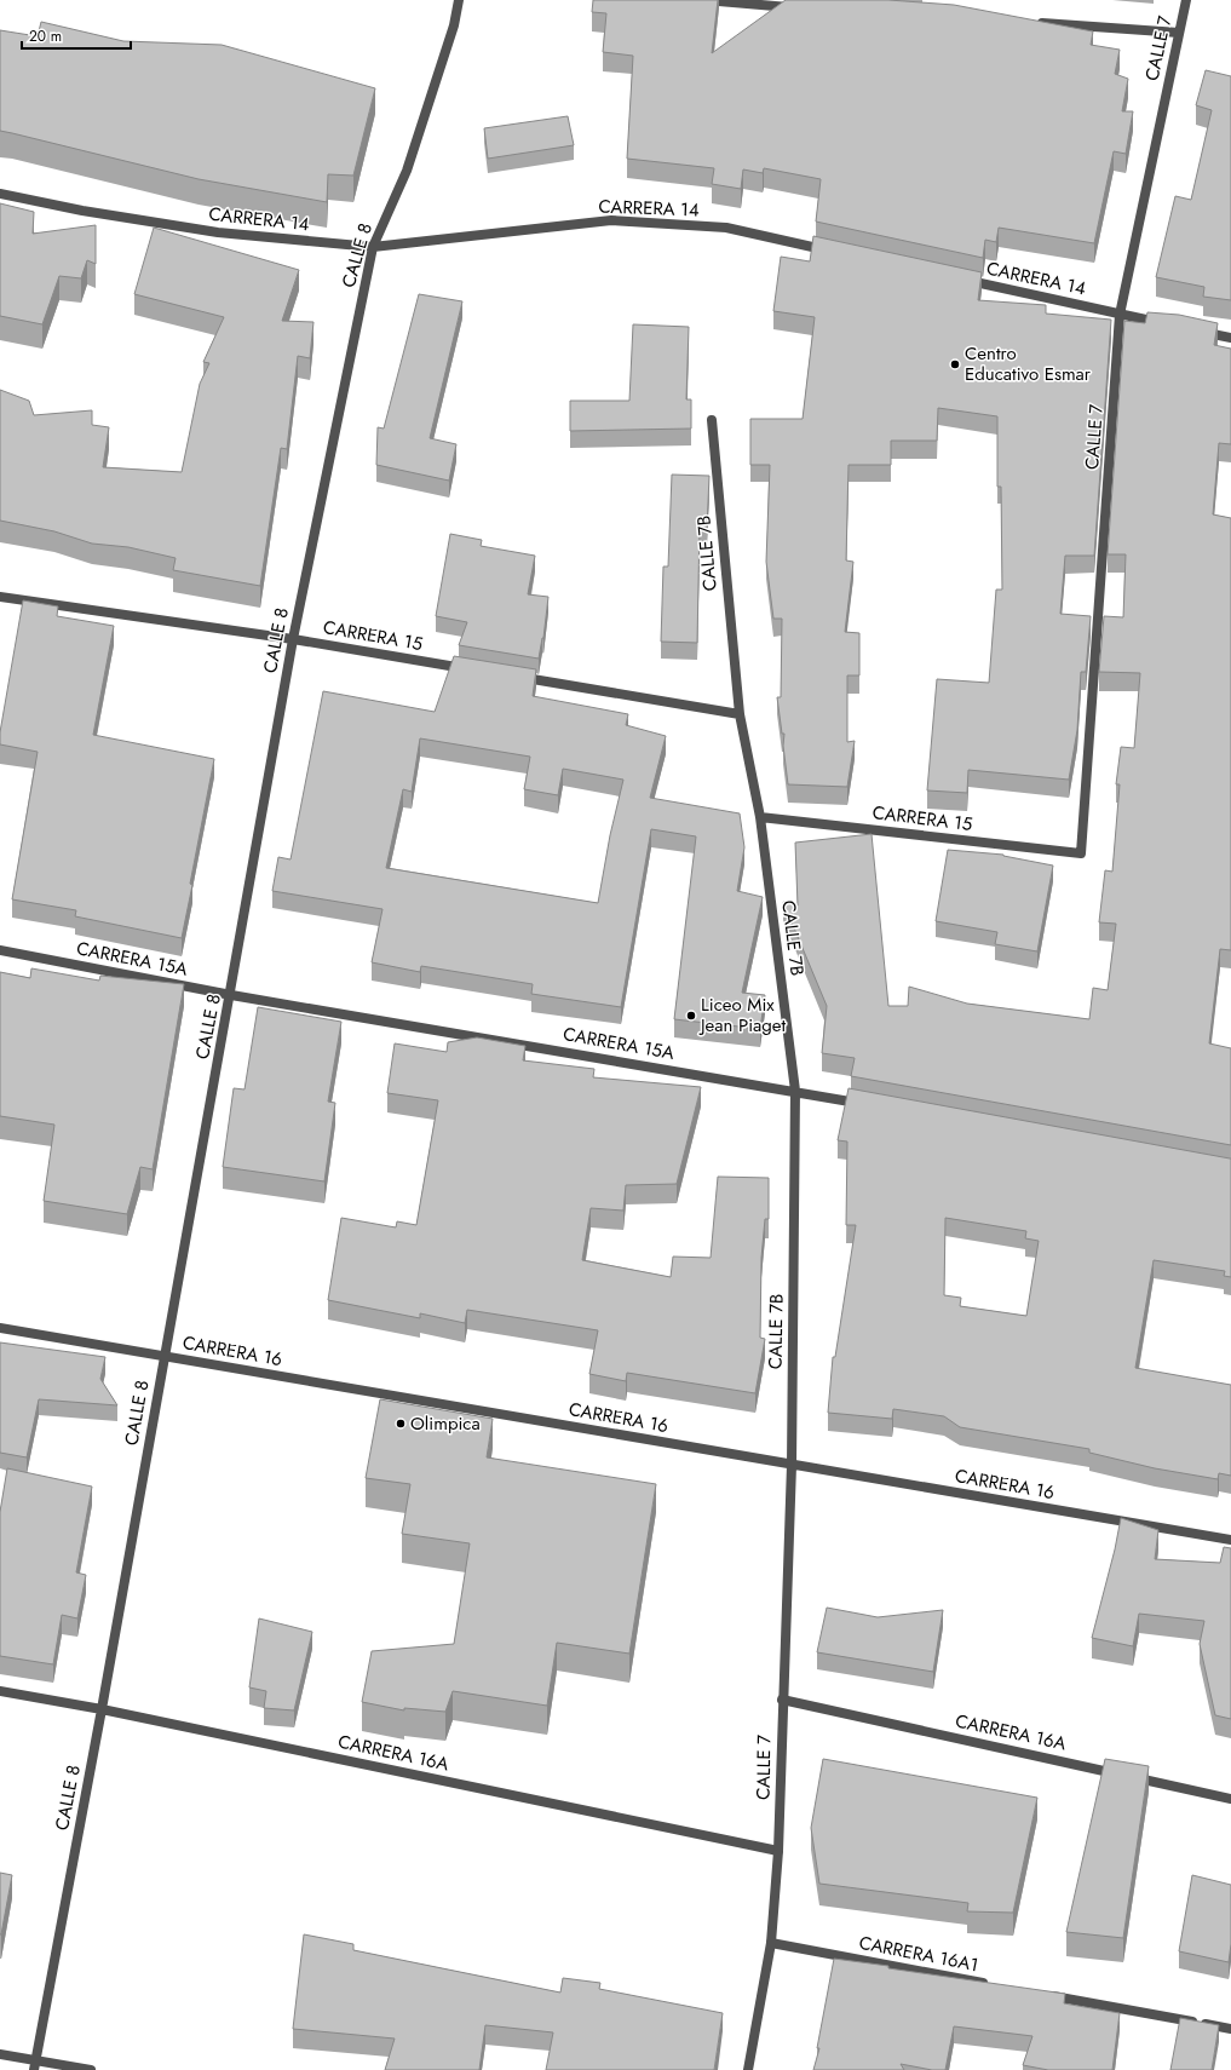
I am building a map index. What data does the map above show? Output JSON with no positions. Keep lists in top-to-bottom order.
{
  "streets": {
    "street": [
      "CALLE 7",
      "CARRERA 14",
      "CALLE 8",
      "CALLE 7B",
      "CARRERA 15",
      "CARRERA 15A",
      "CARRERA 16",
      "CARRERA 16A",
      "CARRERA 16A1"
    ]
  },
  "crossings": [
    ["CALLE 7", "CARRERA 14"],
    ["CALLE 7", "CALLE 7B"],
    ["CALLE 7", "CARRERA 15"],
    ["CALLE 7", "CARRERA 16"],
    ["CALLE 7", "CARRERA 16A"],
    ["CALLE 7", "CARRERA 16A1"],
    ["CARRERA 14", "CALLE 8"],
    ["CALLE 8", "CARRERA 15"],
    ["CALLE 8", "CARRERA 15A"],
    ["CALLE 8", "CARRERA 16"],
    ["CALLE 8", "CARRERA 16A"],
    ["CALLE 7B", "CARRERA 15"],
    ["CALLE 7B", "CARRERA 15A"],
    ["CALLE 7B", "CARRERA 16"]
  ],
  "places": ["Centro Educativo Esmar", "Liceo Mix Jean Piaget", "Olimpica"],
  "scale_bar": "20 m"
}
